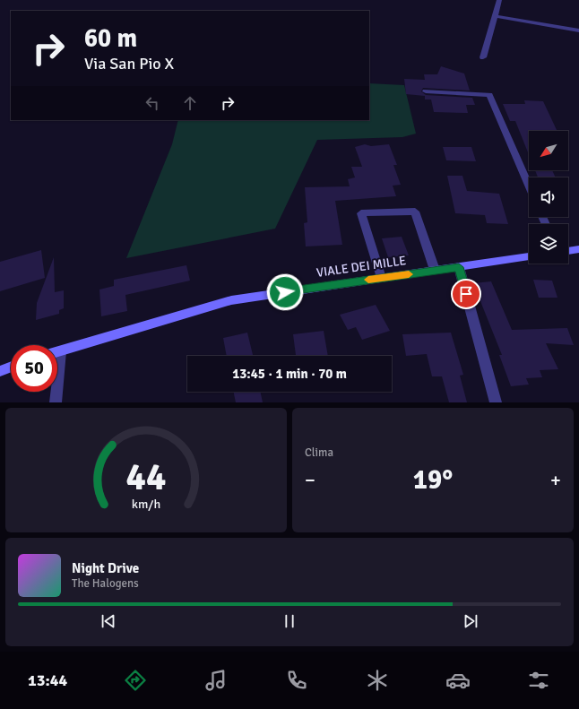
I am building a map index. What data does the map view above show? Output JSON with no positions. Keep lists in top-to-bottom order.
{
  "streets": {
    "main road": ["VIALE DEI MILLE"]
  },
  "north": "bottom left",
  "page": {
    "turn": ["60 m", "Via San Pio X"],
    "limit": "50",
    "trip": "13:45 · 1 min · 70 m",
    "tile": "Clima",
    "heat": ["−", "19°", "+"],
    "song": ["Night Drive", "The Halogens"],
    "tabs": "13:44",
    "gauge": ["44", "km/h"]
  }
}
